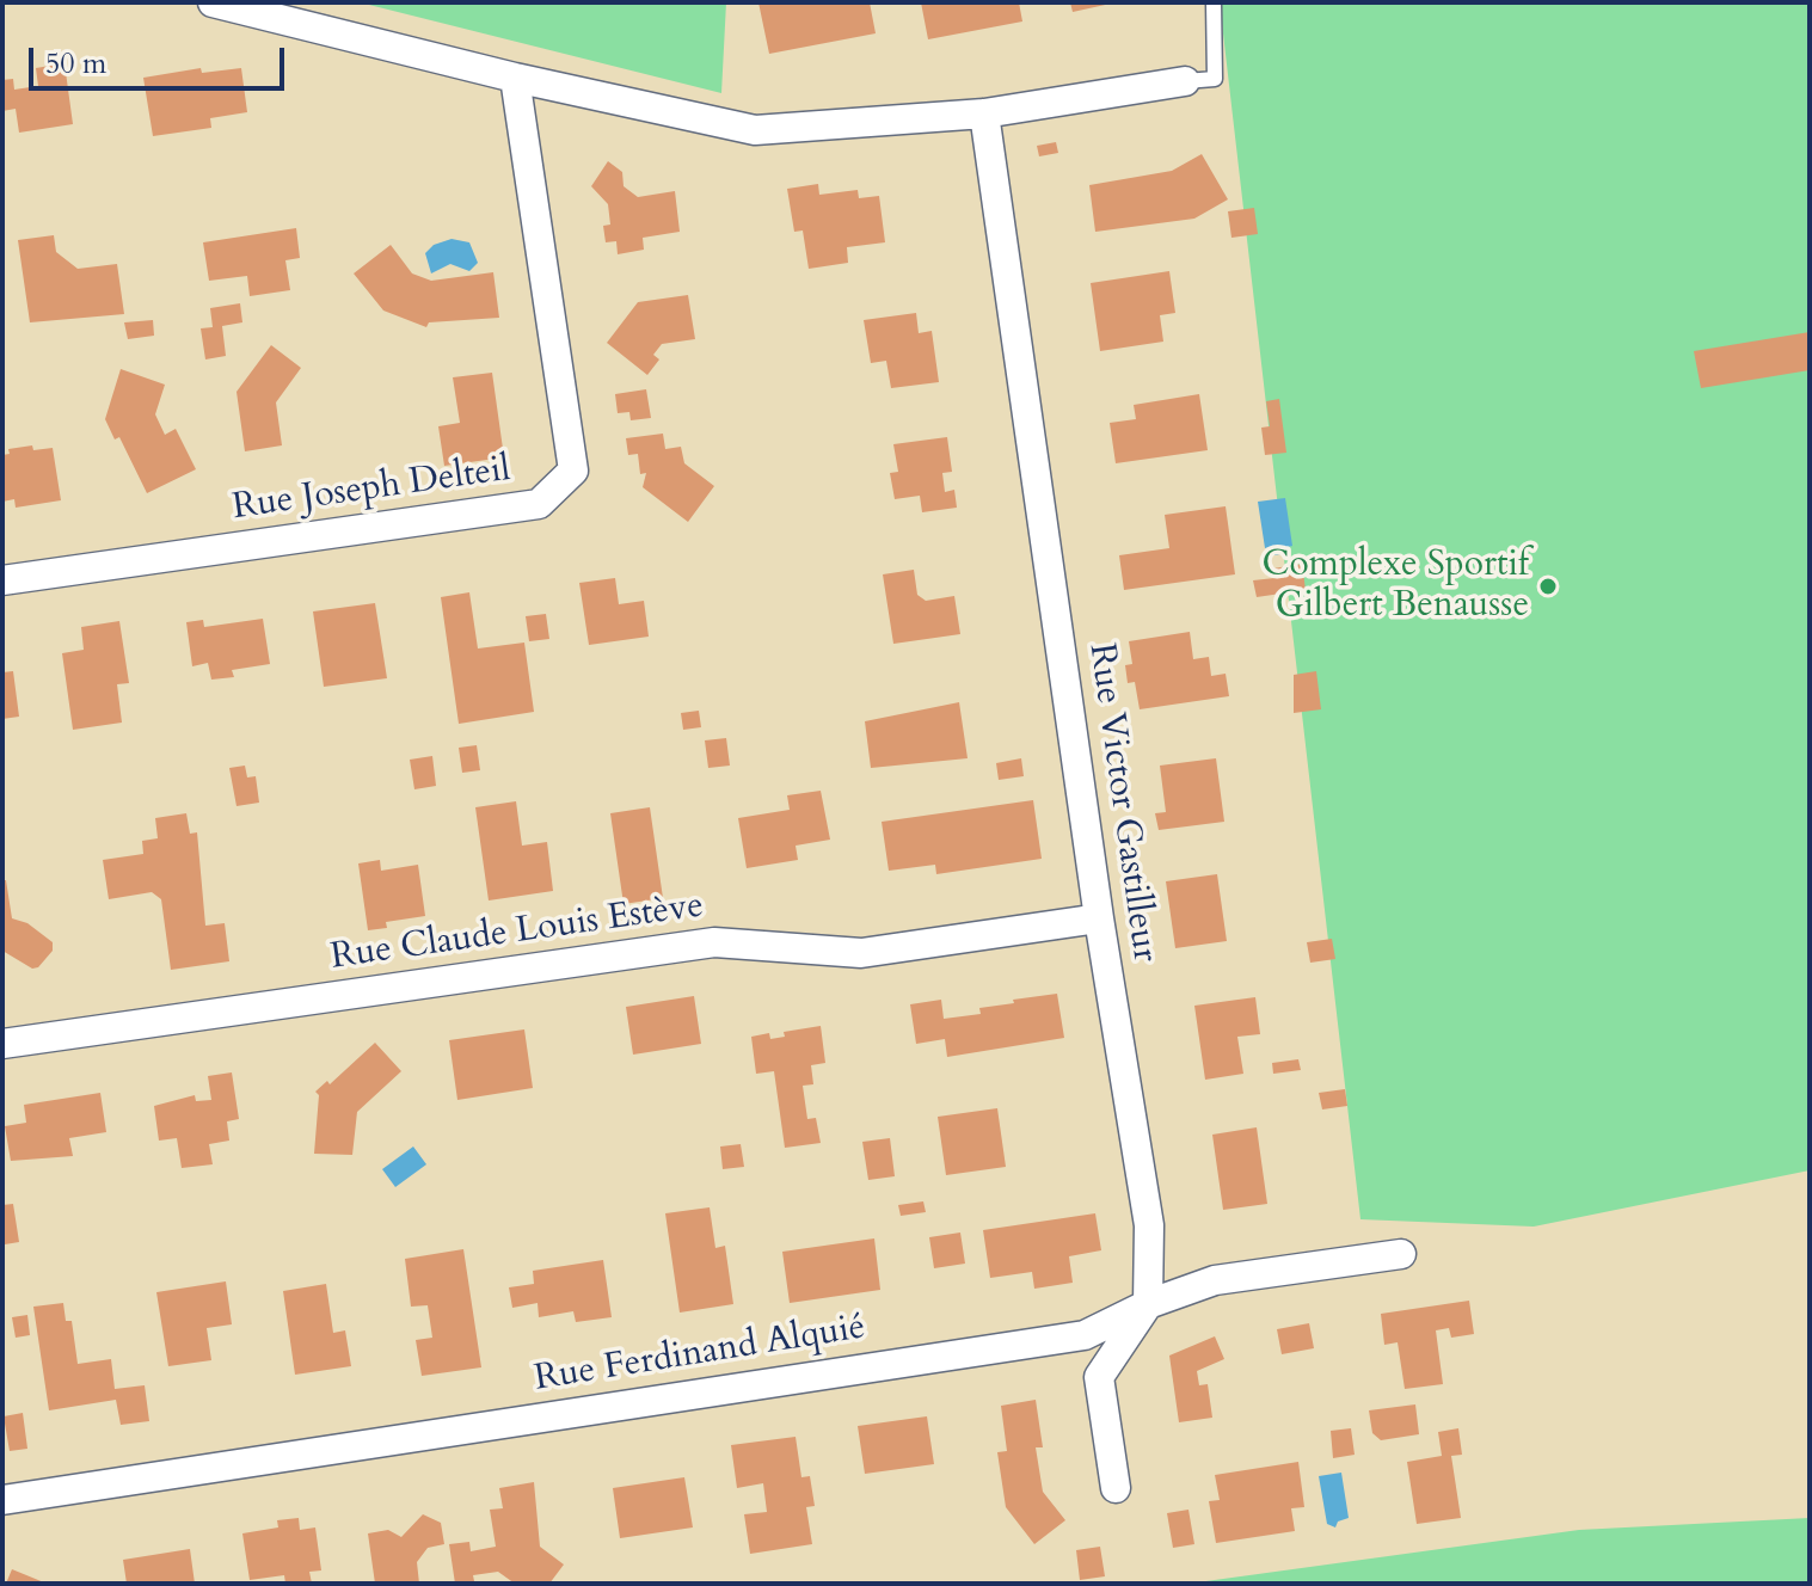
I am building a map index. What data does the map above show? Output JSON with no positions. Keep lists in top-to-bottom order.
{
  "streets": {
    "street": [
      "Rue Joseph Delteil",
      "Rue Victor Gastilleur",
      "Rue Claude Louis Estève",
      "Rue Ferdinand Alquié"
    ]
  },
  "crossings": [
    ["Rue Victor Gastilleur", "Rue Claude Louis Estève"],
    ["Rue Victor Gastilleur", "Rue Ferdinand Alquié"]
  ],
  "places": ["Complexe Sportif Gilbert Benausse"],
  "scale_bar": "50 m"
}
